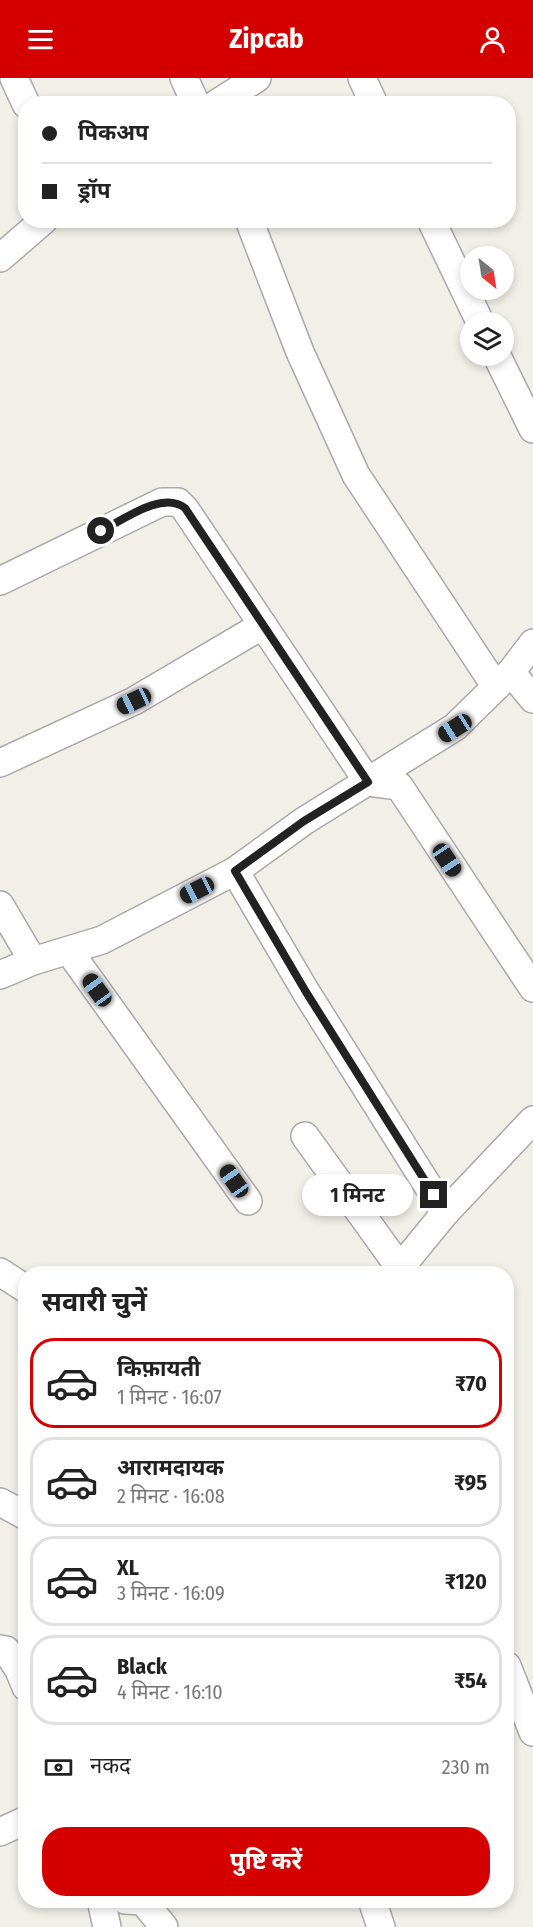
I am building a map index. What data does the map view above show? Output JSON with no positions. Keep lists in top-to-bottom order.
{
  "north": "bottom right",
  "page": {
    "header": "Zipcab",
    "banner": ["पिकअप", "ड्रॉप"],
    "bubble": "1 मिनट",
    "heading": "सवारी चुनें",
    "list": [
      {
        "name": "किफ़ायती",
        "note": "1 मिनट · 16:07",
        "value": "₹70"
      },
      {
        "name": "आरामदायक",
        "note": "2 मिनट · 16:08",
        "value": "₹95"
      },
      {
        "name": "XL",
        "note": "3 मिनट · 16:09",
        "value": "₹120"
      },
      {
        "name": "Black",
        "note": "4 मिनट · 16:10",
        "value": "₹54"
      }
    ],
    "pay": ["नकद", "230 m"],
    "buttons": "पुष्टि करें"
  }
}
